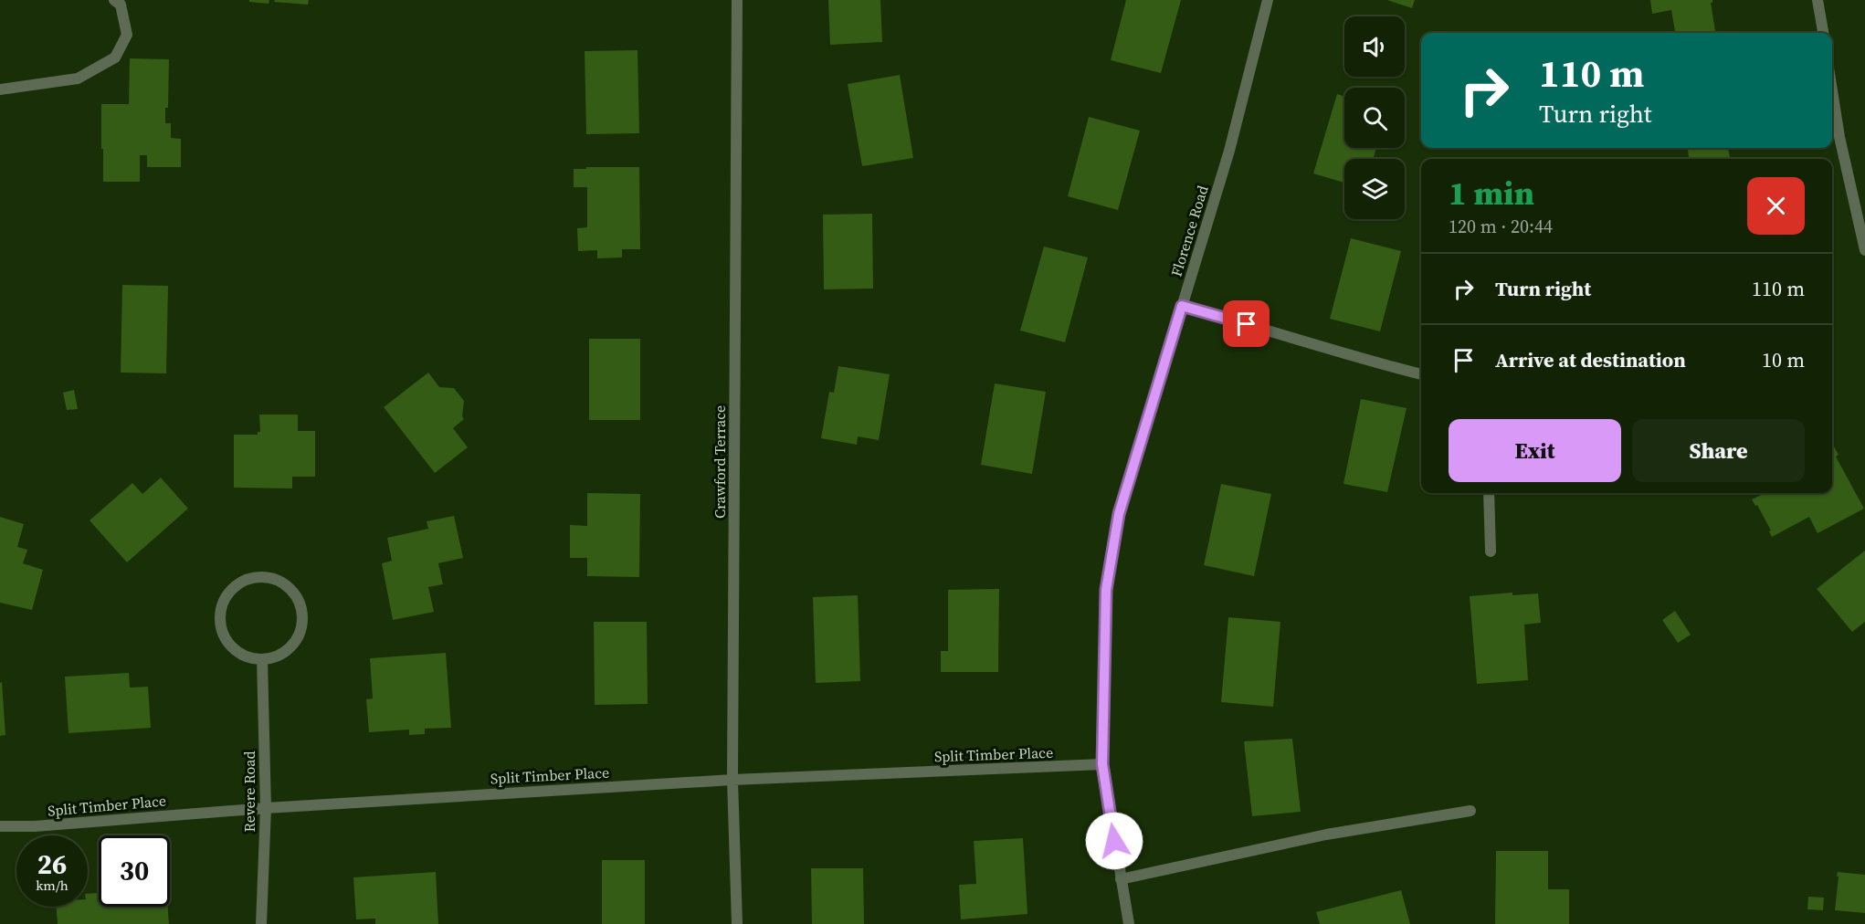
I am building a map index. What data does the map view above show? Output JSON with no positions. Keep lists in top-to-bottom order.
{
  "streets": {
    "street": [
      "Florence Road",
      "Crawford Terrace",
      "Split Timber Place",
      "Revere Road"
    ]
  },
  "crossings": [
    ["Florence Road", "Split Timber Place"],
    ["Crawford Terrace", "Split Timber Place"],
    ["Split Timber Place", "Revere Road"]
  ],
  "page": {
    "turn": ["110 m", "Turn right"],
    "heading": ["1 min", "120 m · 20:44"],
    "list": [
      {
        "name": "Turn right",
        "value": "110 m"
      },
      {
        "name": "Arrive at destination",
        "value": "10 m"
      }
    ],
    "buttons": ["Exit", "Share"],
    "speed": "26 km/h",
    "limit": "30"
  }
}
